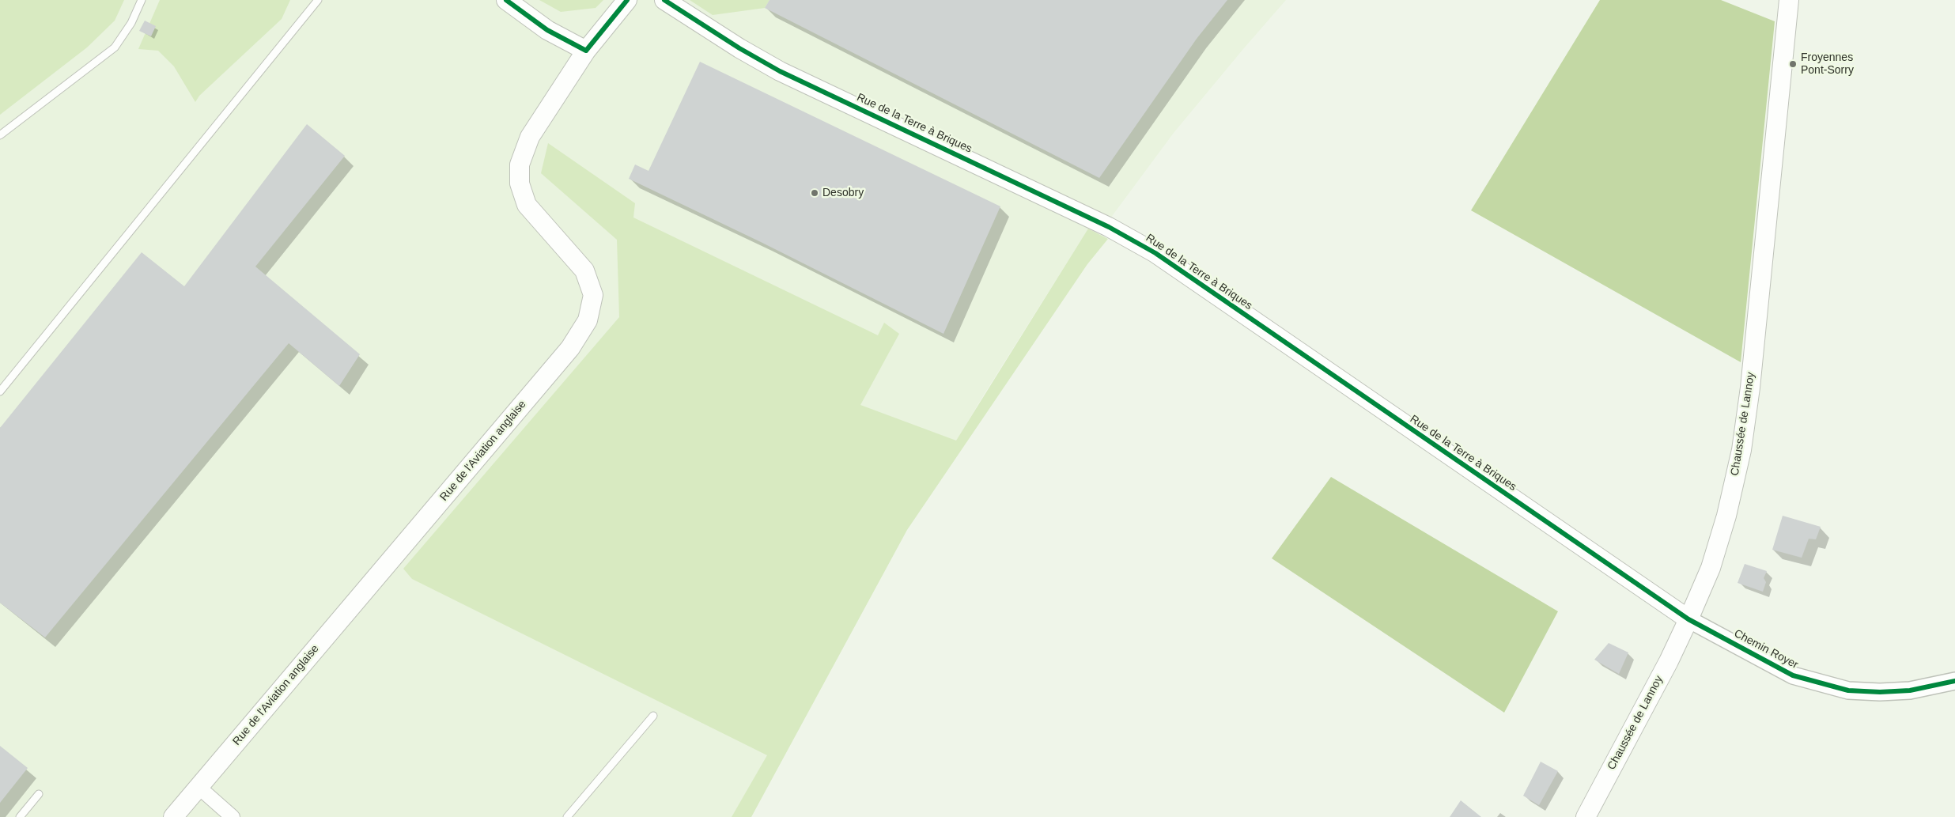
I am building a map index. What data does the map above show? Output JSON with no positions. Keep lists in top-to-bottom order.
{
  "streets": {
    "main road": ["Rue de la Terre à Briques", "Chaussée de Lannoy", "Rue de l'Aviation anglaise"],
    "street": ["Chemin Royer"]
  },
  "crossings": [
    ["Rue de la Terre à Briques", "Chaussée de Lannoy"],
    ["Rue de la Terre à Briques", "Chemin Royer"],
    ["Chaussée de Lannoy", "Chemin Royer"]
  ],
  "places": ["Froyennes Pont-Sorry", "Desobry"]
}
